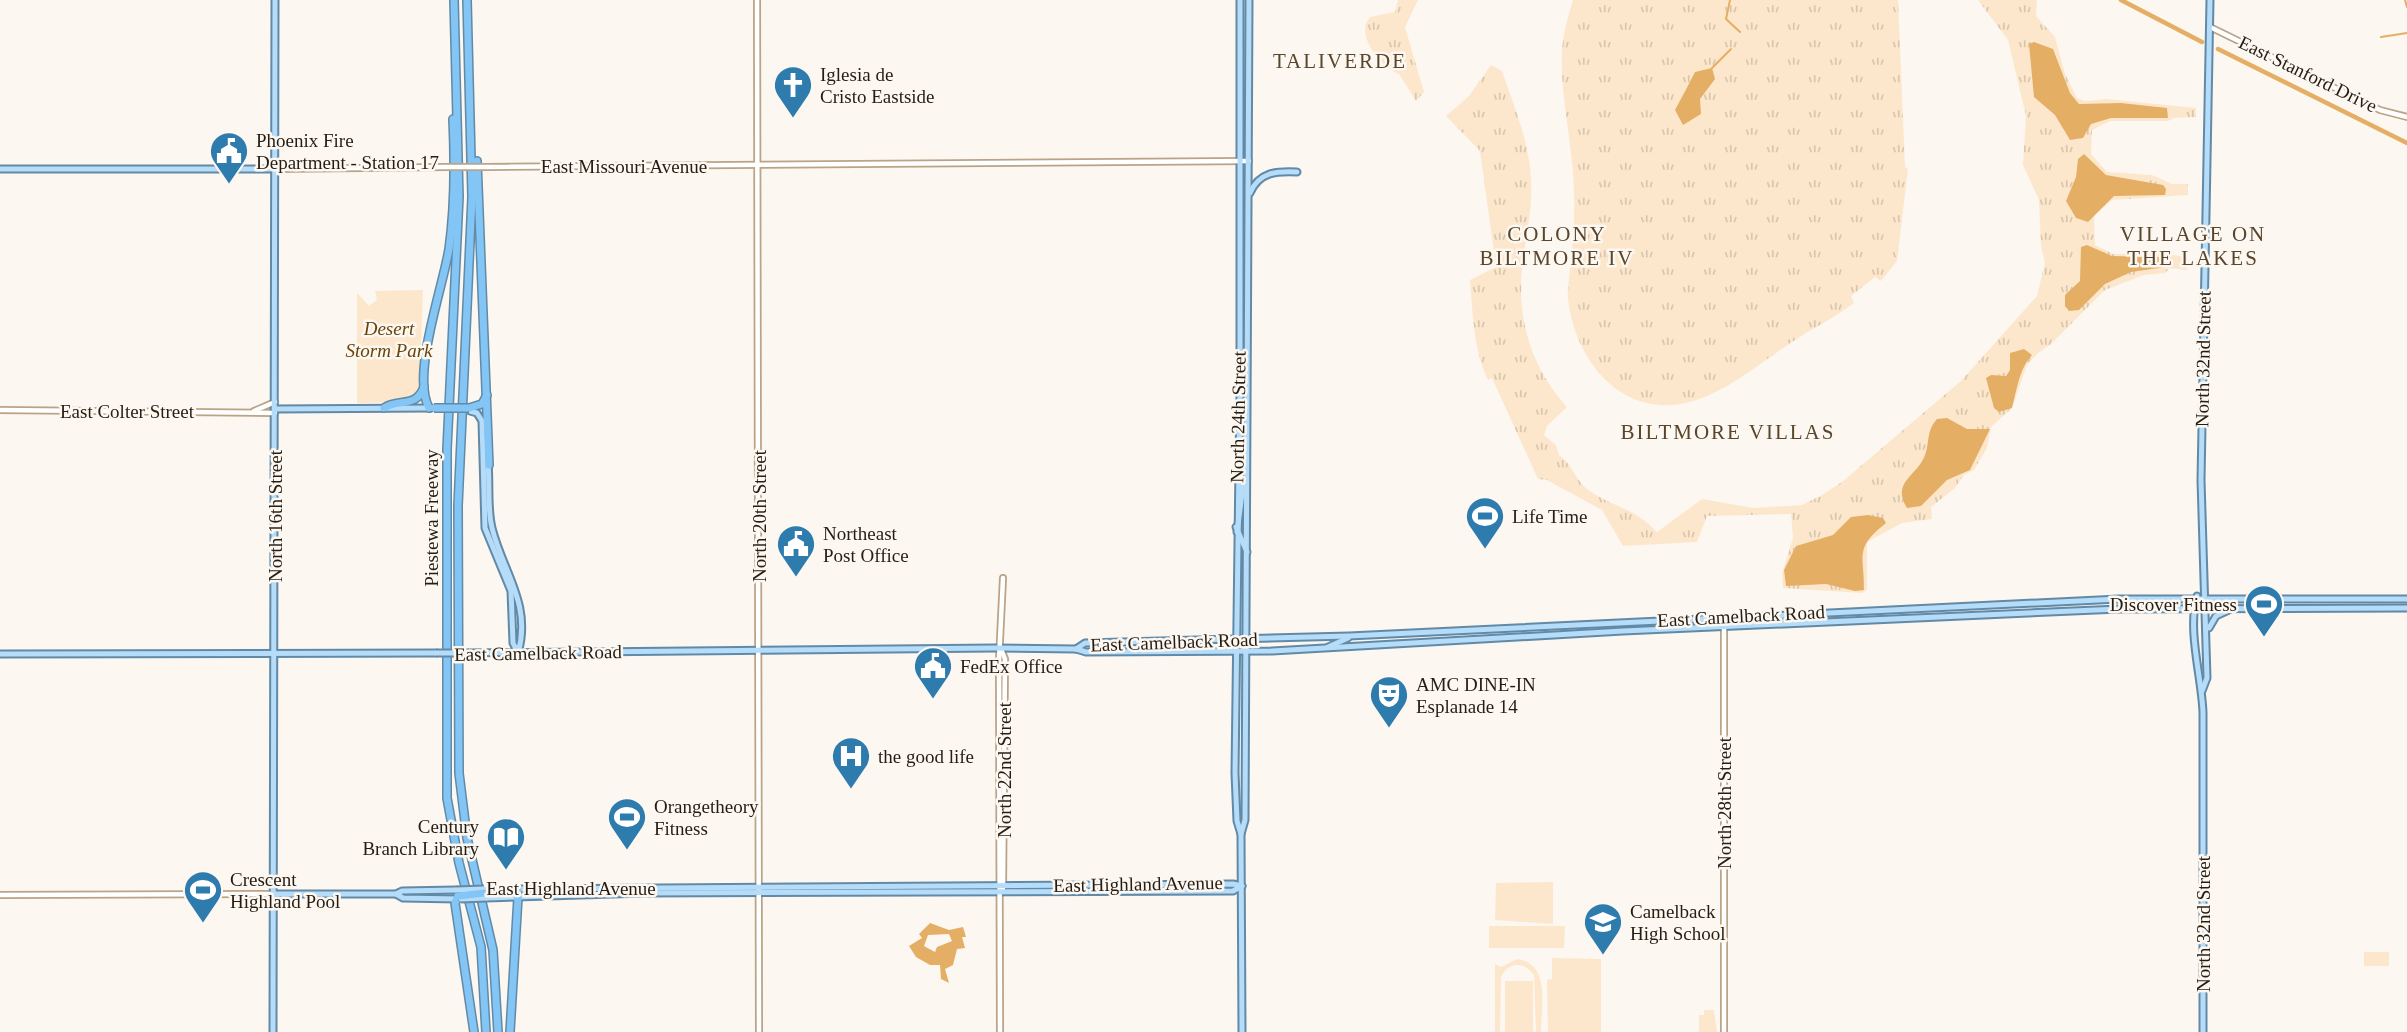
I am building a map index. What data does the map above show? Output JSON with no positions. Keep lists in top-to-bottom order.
{
  "streets": {
    "highway": ["Piestewa Freeway"],
    "main road": [
      "East Missouri Avenue",
      "North 32nd Street",
      "East Colter Street",
      "North 24th Street",
      "North 16th Street",
      "East Camelback Road",
      "East Highland Avenue"
    ],
    "street": [
      "East Stanford Drive",
      "North 20th Street",
      "North 22nd Street",
      "North 28th Street"
    ]
  },
  "crossings": [
    ["East Stanford Drive", "North 32nd Street"],
    ["East Missouri Avenue", "North 24th Street"],
    ["East Missouri Avenue", "North 16th Street"],
    ["East Missouri Avenue", "North 20th Street"],
    ["North 32nd Street", "East Camelback Road"],
    ["East Colter Street", "North 16th Street"],
    ["North 24th Street", "East Camelback Road"],
    ["North 24th Street", "East Highland Avenue"],
    ["North 16th Street", "East Camelback Road"],
    ["North 20th Street", "East Camelback Road"],
    ["North 20th Street", "East Highland Avenue"],
    ["East Camelback Road", "North 22nd Street"],
    ["East Camelback Road", "North 28th Street"],
    ["North 22nd Street", "East Highland Avenue"]
  ],
  "districts": [
    "TALIVERDE",
    "COLONY BILTMORE IV",
    "VILLAGE ON THE LAKES",
    "BILTMORE VILLAS"
  ],
  "parks": ["Desert Storm Park"],
  "places": {
    "church": ["Iglesia de Cristo Eastside"],
    "public building": ["Phoenix Fire Department - Station 17", "Northeast Post Office", "FedEx Office"],
    "sports": [
      "Life Time",
      "Discover Fitness",
      "Orangetheory Fitness",
      "Crescent Highland Pool"
    ],
    "theatre": ["AMC DINE-IN Esplanade 14"],
    "hospital": ["the good life"],
    "library": ["Century Branch Library"],
    "school or university": ["Camelback High School"]
  }
}
